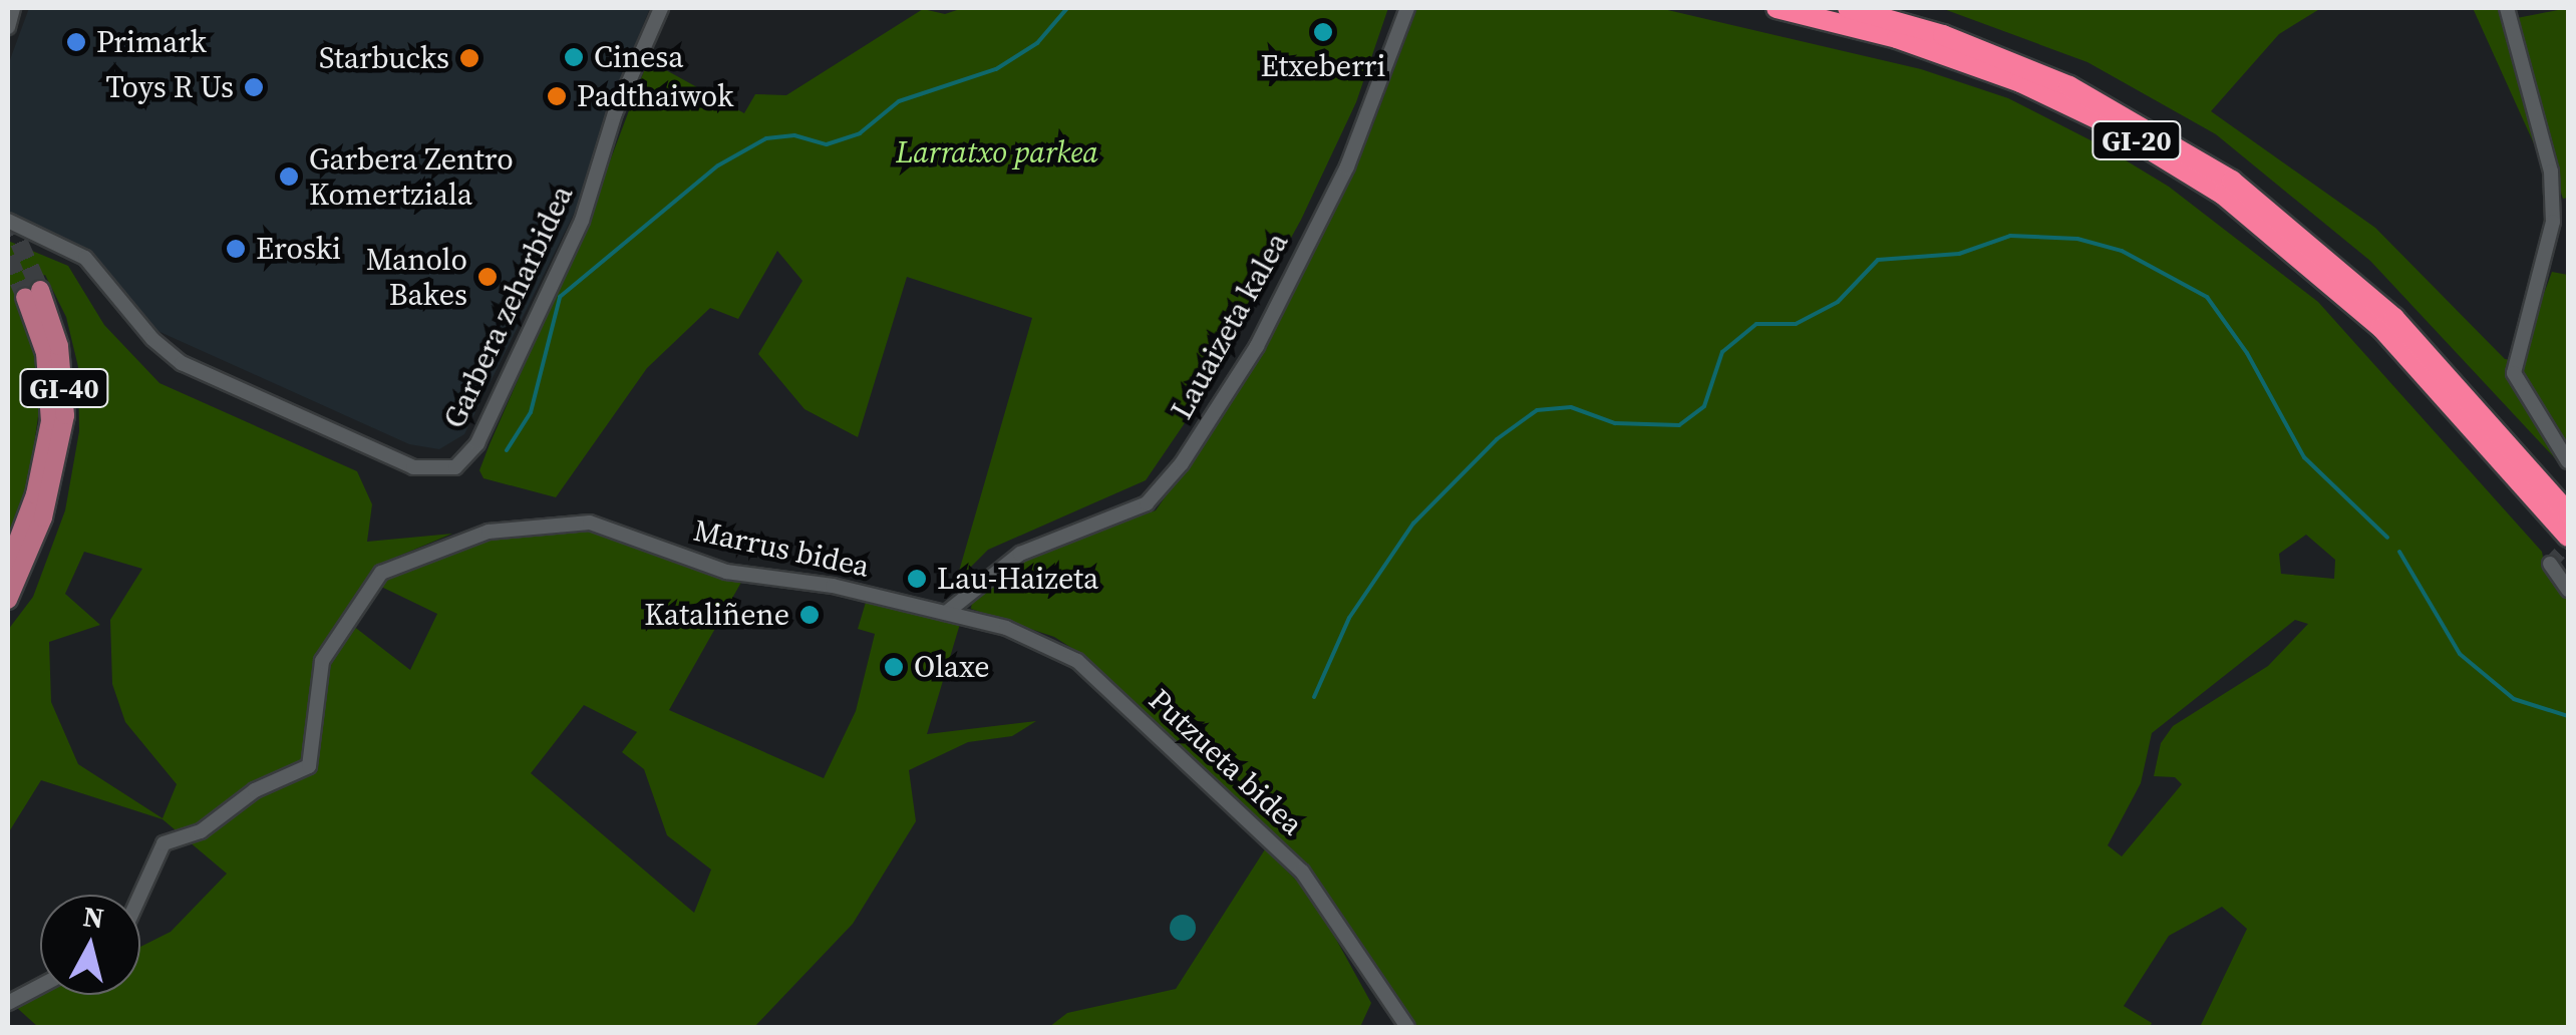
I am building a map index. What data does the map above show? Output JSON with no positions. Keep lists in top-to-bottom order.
{
  "streets": {
    "highway": ["GI-20"],
    "main road": ["GI-40"],
    "street": [
      "Garbera zeharbidea",
      "Lauaizeta kalea",
      "Marrus bidea",
      "Putzueta bidea"
    ]
  },
  "crossings": [
    ["Lauaizeta kalea", "Marrus bidea"],
    ["Lauaizeta kalea", "Putzueta bidea"],
    ["Marrus bidea", "Putzueta bidea"]
  ],
  "parks": ["Larratxo parkea"],
  "places": [
    "Etxeberri",
    "Primark",
    "Cinesa",
    "Starbucks",
    "Toys R Us",
    "Padthaiwok",
    "Garbera Zentro Komertziala",
    "Eroski",
    "Manolo Bakes",
    "Lau-Haizeta",
    "Kataliñene",
    "Olaxe"
  ],
  "north": "top"
}
